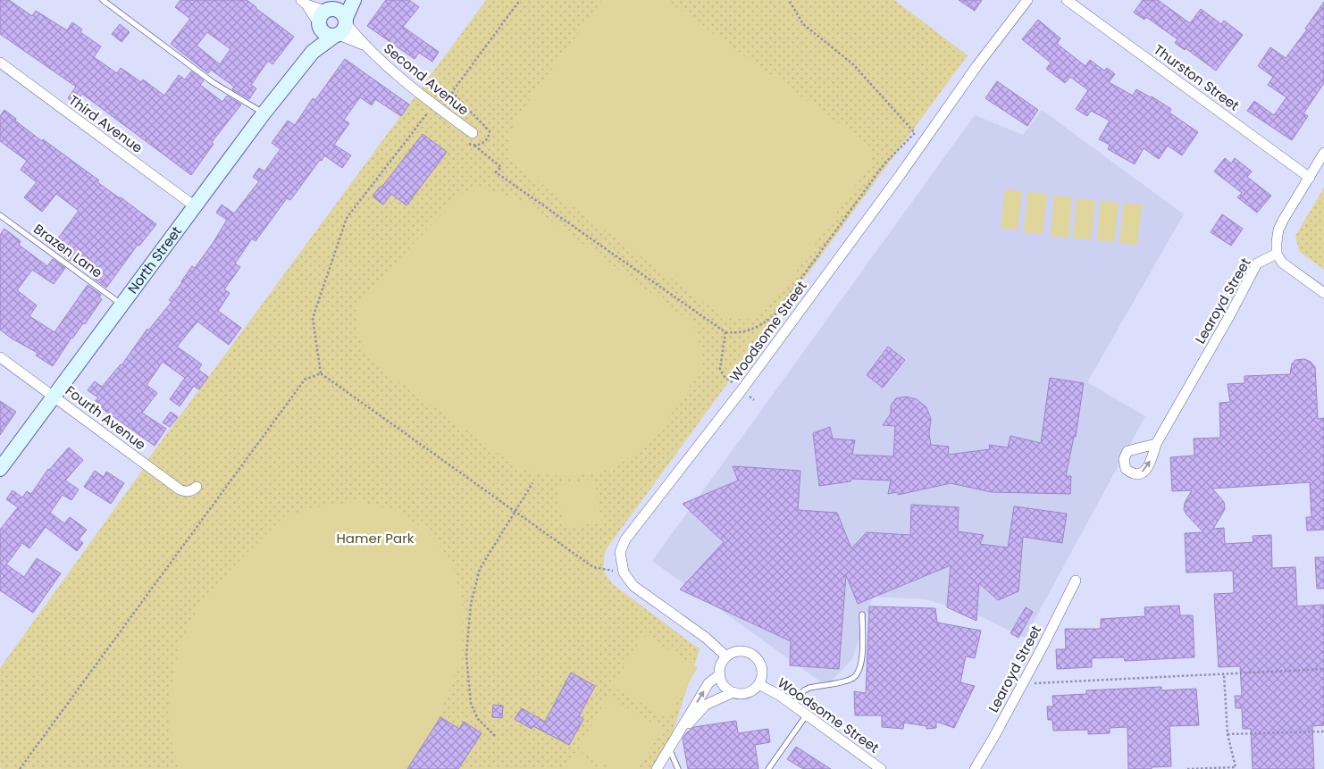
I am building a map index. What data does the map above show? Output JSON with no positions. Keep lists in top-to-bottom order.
{
  "streets": {
    "main road": ["North Street"],
    "street": [
      "Thurston Street",
      "Second Avenue",
      "Third Avenue",
      "Learoyd Street",
      "Woodsome Street",
      "Fourth Avenue"
    ],
    "lane": ["Brazen Lane"]
  },
  "crossings": [
    ["Second Avenue", "North Street"],
    ["Third Avenue", "North Street"],
    ["Brazen Lane", "North Street"],
    ["North Street", "Fourth Avenue"]
  ],
  "parks": ["Hamer Park"]
}
